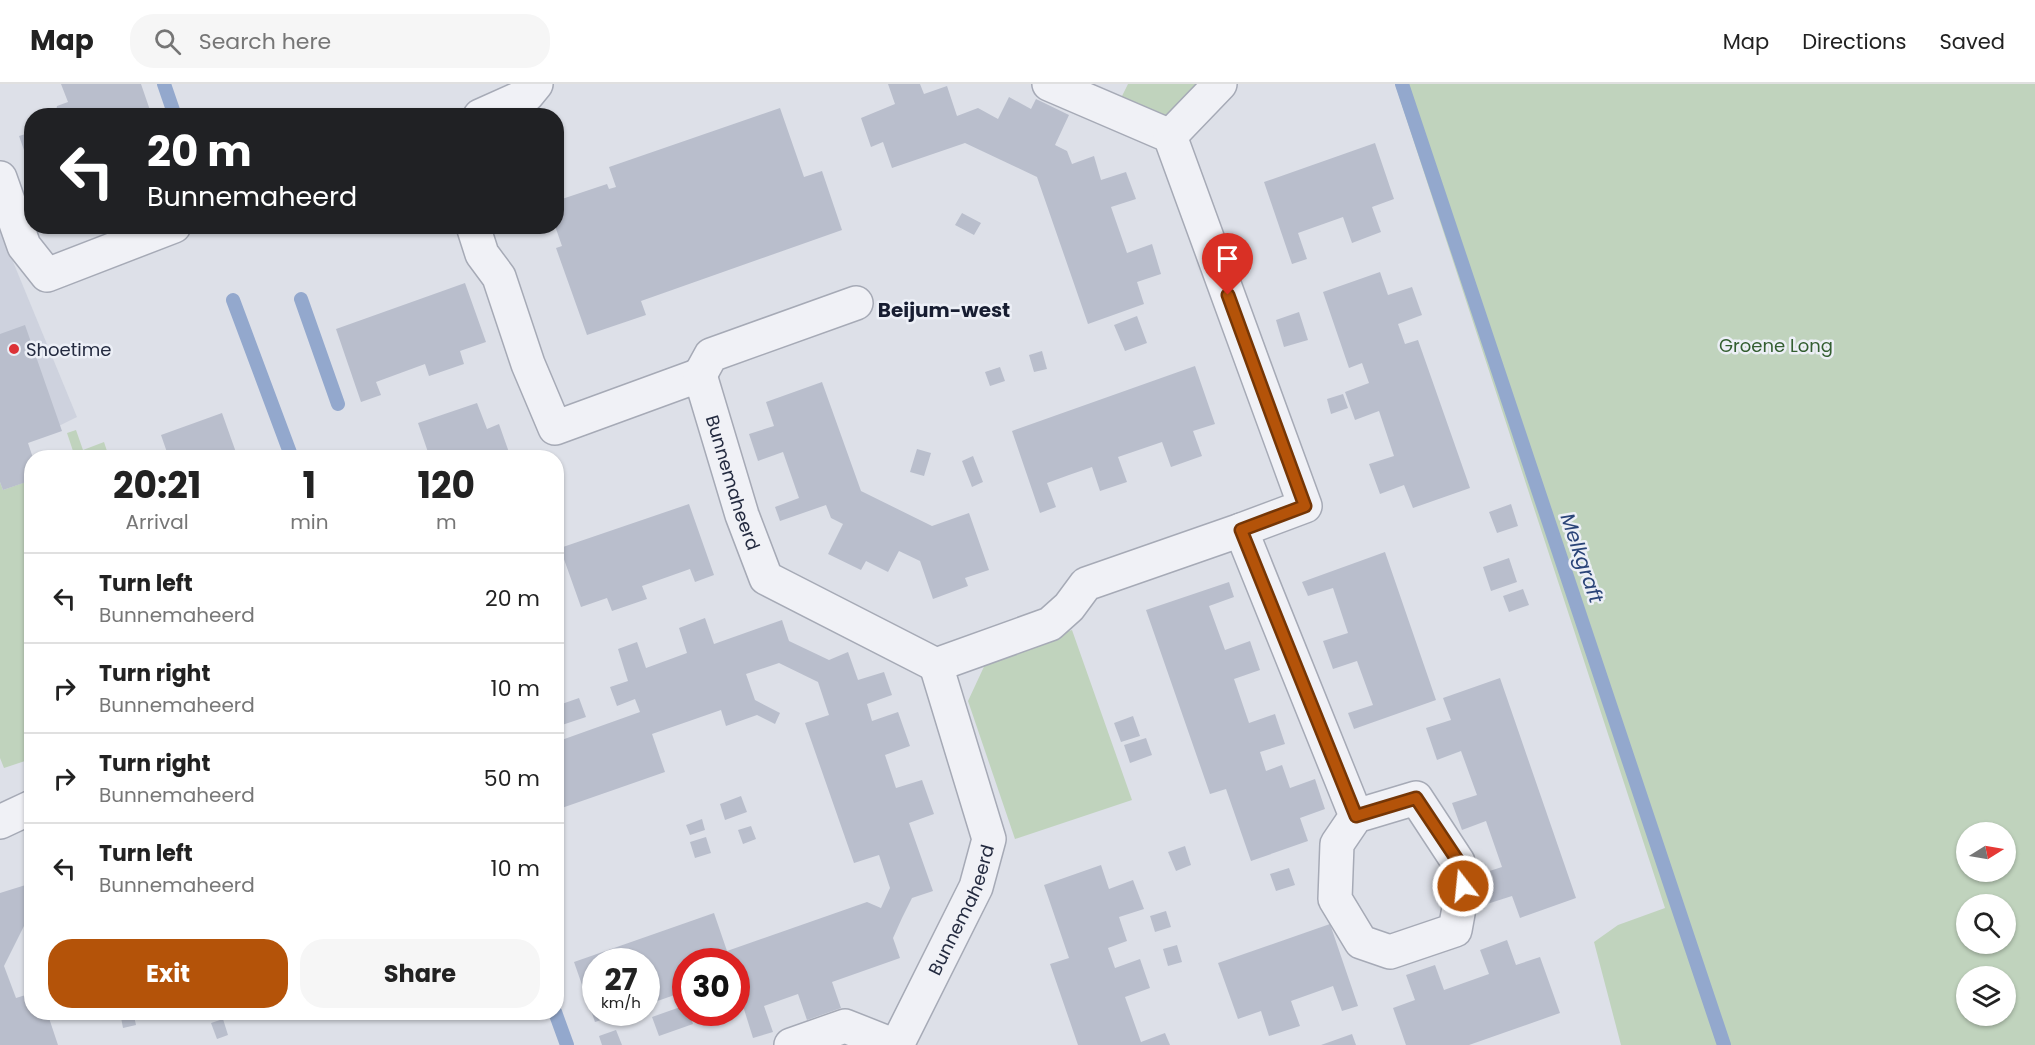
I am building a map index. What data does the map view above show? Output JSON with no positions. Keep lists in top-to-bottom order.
{
  "streets": {
    "street": ["Bunnemaheerd"]
  },
  "districts": ["Beijum-west"],
  "water": ["Melkgraft"],
  "parks": ["Groene Long"],
  "places": ["Shoetime"],
  "north": "right",
  "page": {
    "header": "Map",
    "search": "Search here",
    "nav": ["Map", "Directions", "Saved"],
    "turn": ["20 m", "Bunnemaheerd"],
    "eta": [
      "20:21",
      "Arrival",
      "1",
      "min",
      "120",
      "m"
    ],
    "list": [
      {
        "name": "Turn left",
        "note": "Bunnemaheerd",
        "value": "20 m"
      },
      {
        "name": "Turn right",
        "note": "Bunnemaheerd",
        "value": "10 m"
      },
      {
        "name": "Turn right",
        "note": "Bunnemaheerd",
        "value": "50 m"
      },
      {
        "name": "Turn left",
        "note": "Bunnemaheerd",
        "value": "10 m"
      }
    ],
    "buttons": ["Exit", "Share"],
    "speed": "27 km/h",
    "limit": "30"
  }
}
